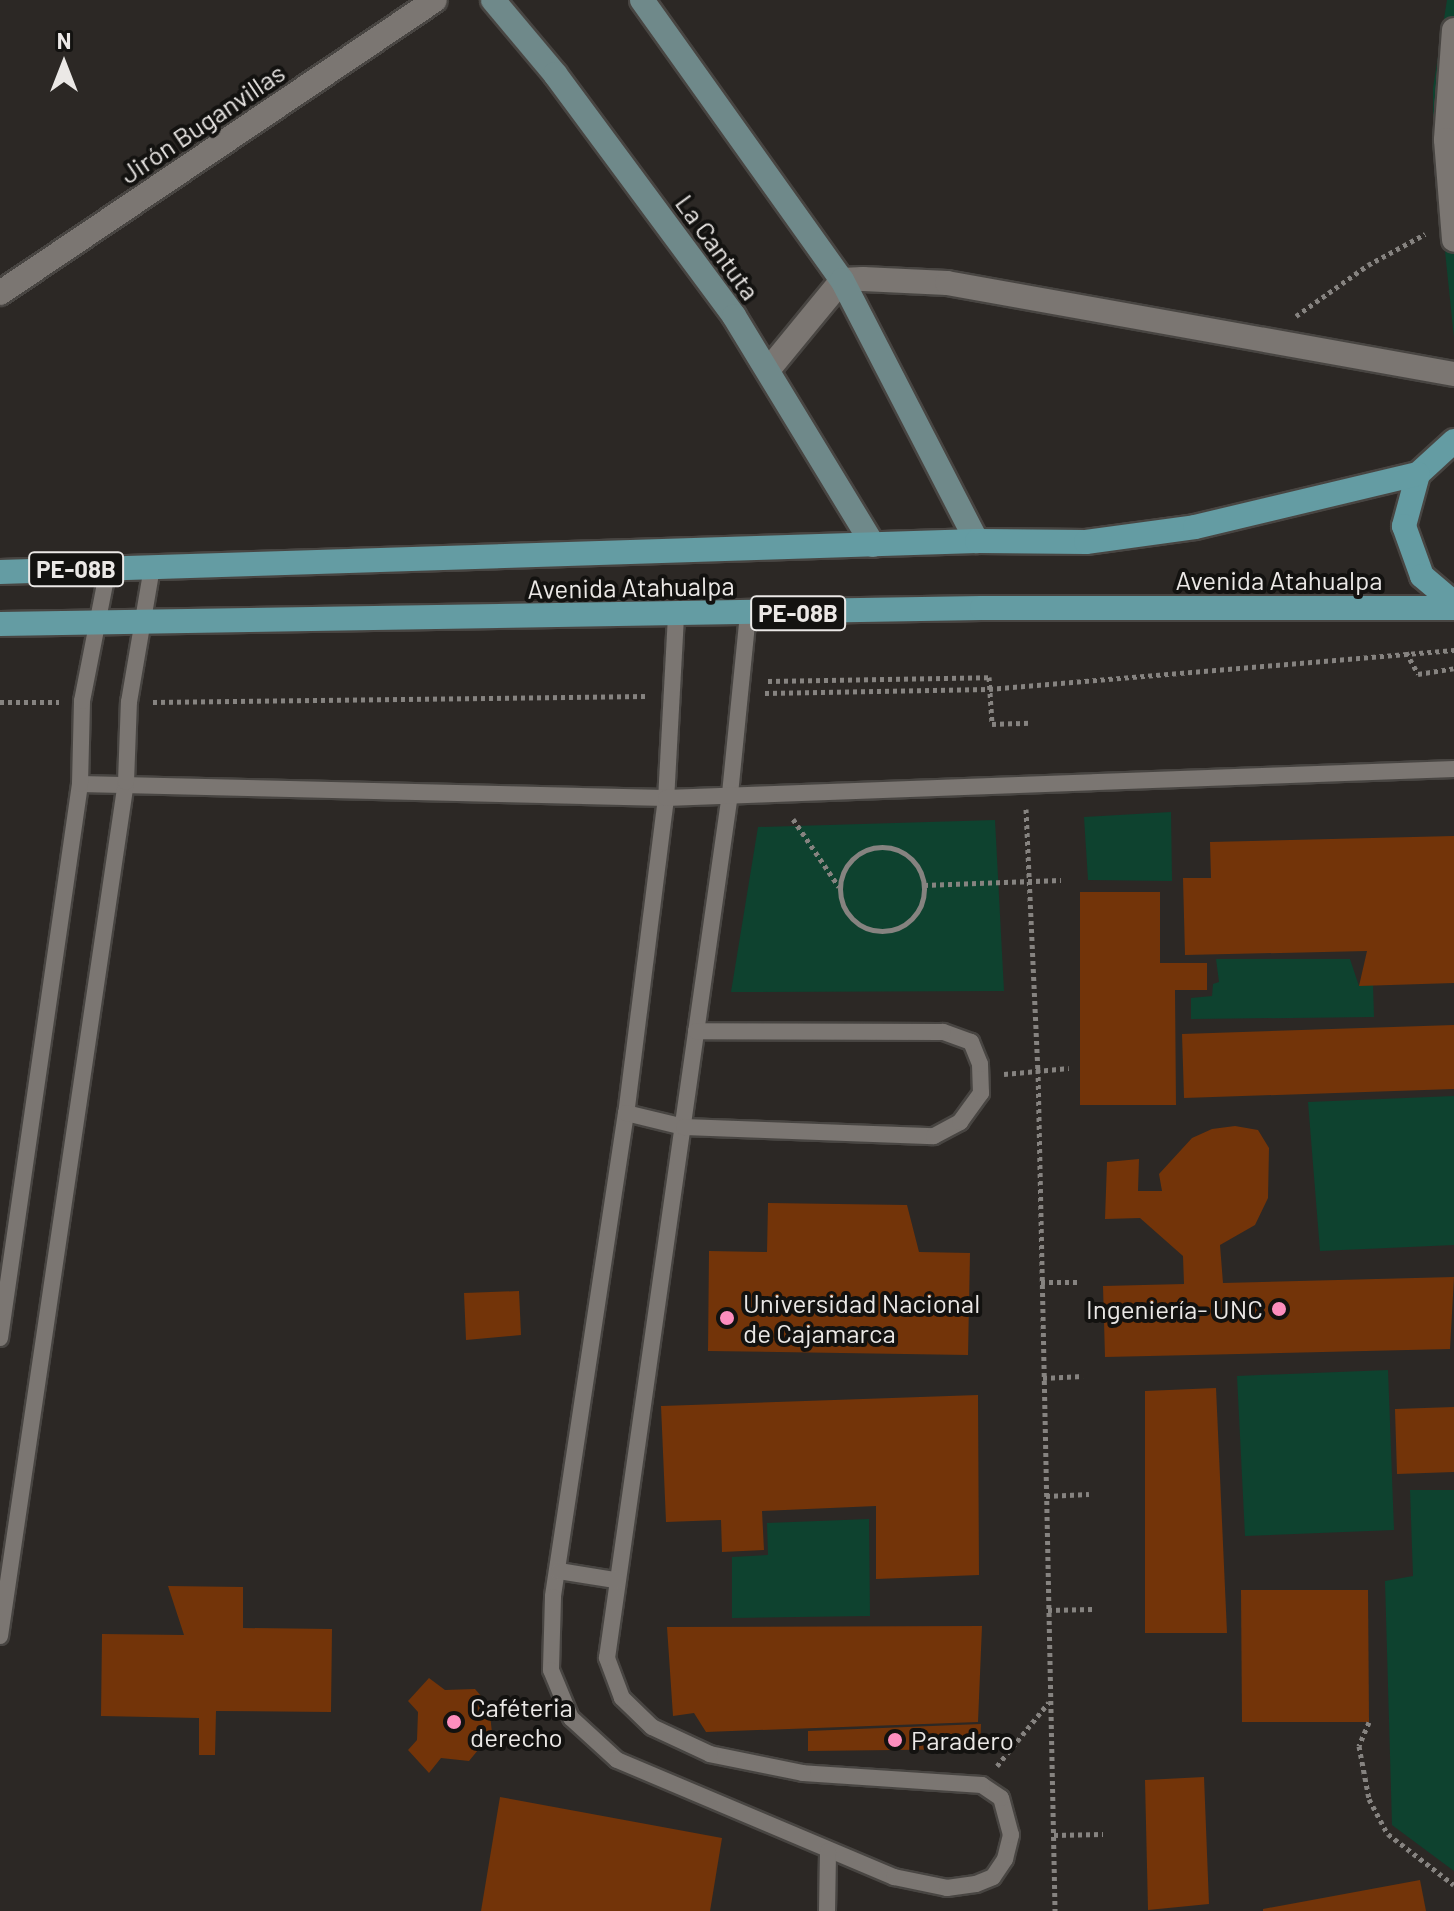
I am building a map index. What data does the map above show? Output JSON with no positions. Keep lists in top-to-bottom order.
{
  "streets": {
    "main road": ["PE-08B", "Avenida Atahualpa"],
    "street": ["Jirón Buganvillas", "La Cantuta"]
  },
  "crossings": [
    ["La Cantuta", "Avenida Atahualpa"],
    ["PE-08B", "Avenida Atahualpa"]
  ],
  "places": [
    "Ingeniería- UNC",
    "Universidad Nacional de Cajamarca",
    "Caféteria derecho",
    "Paradero"
  ],
  "north": "top"
}
